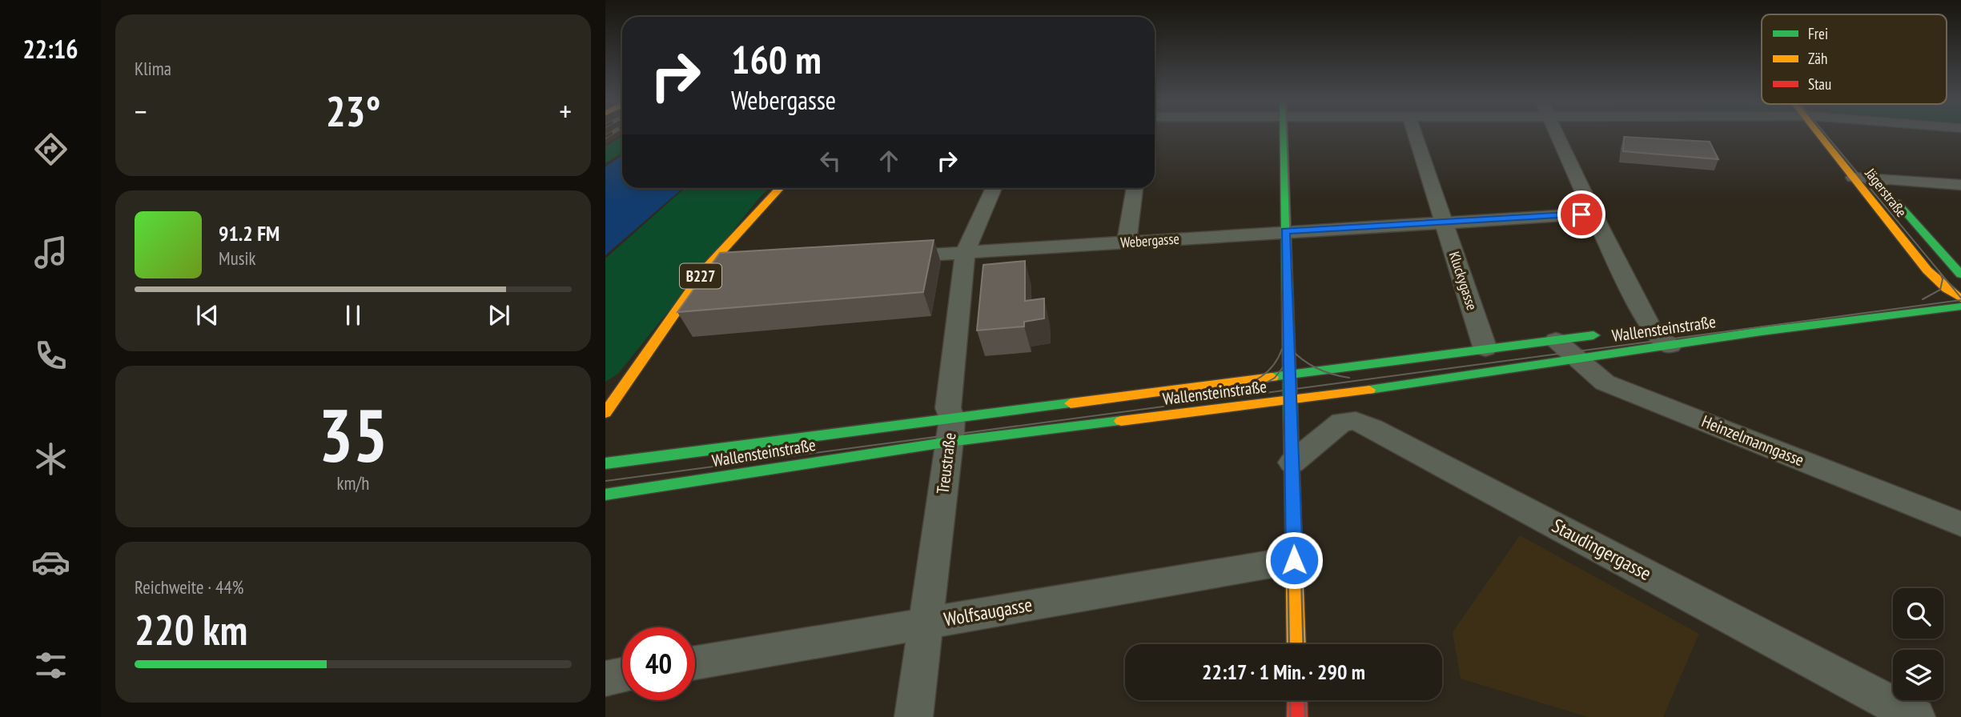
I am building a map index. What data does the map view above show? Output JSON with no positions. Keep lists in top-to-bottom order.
{
  "streets": {
    "main road": ["Jägerstraße", "B227", "Wallensteinstraße"],
    "street": [
      "Webergasse",
      "Kluckygasse",
      "Heinzelmanngasse",
      "Treustraße",
      "Staudingergasse",
      "Wolfsaugasse"
    ]
  },
  "crossings": [
    ["Webergasse", "Kluckygasse"],
    ["Webergasse", "Treustraße"],
    ["Kluckygasse", "Wallensteinstraße"],
    ["Wallensteinstraße", "Heinzelmanngasse"],
    ["Wallensteinstraße", "Treustraße"],
    ["Treustraße", "Wolfsaugasse"]
  ],
  "legend": ["Frei", "Zäh", "Stau"],
  "page": {
    "tabs": "22:16",
    "tile": [
      "Klima",
      ["35", "km/h"],
      ["Reichweite · 44%", "220 km"]
    ],
    "turn": ["160 m", "Webergasse"],
    "heat": ["−", "23°", "+"],
    "song": ["91.2 FM", "Musik"],
    "limit": "40",
    "trip": "22:17 · 1 Min. · 290 m"
  }
}
